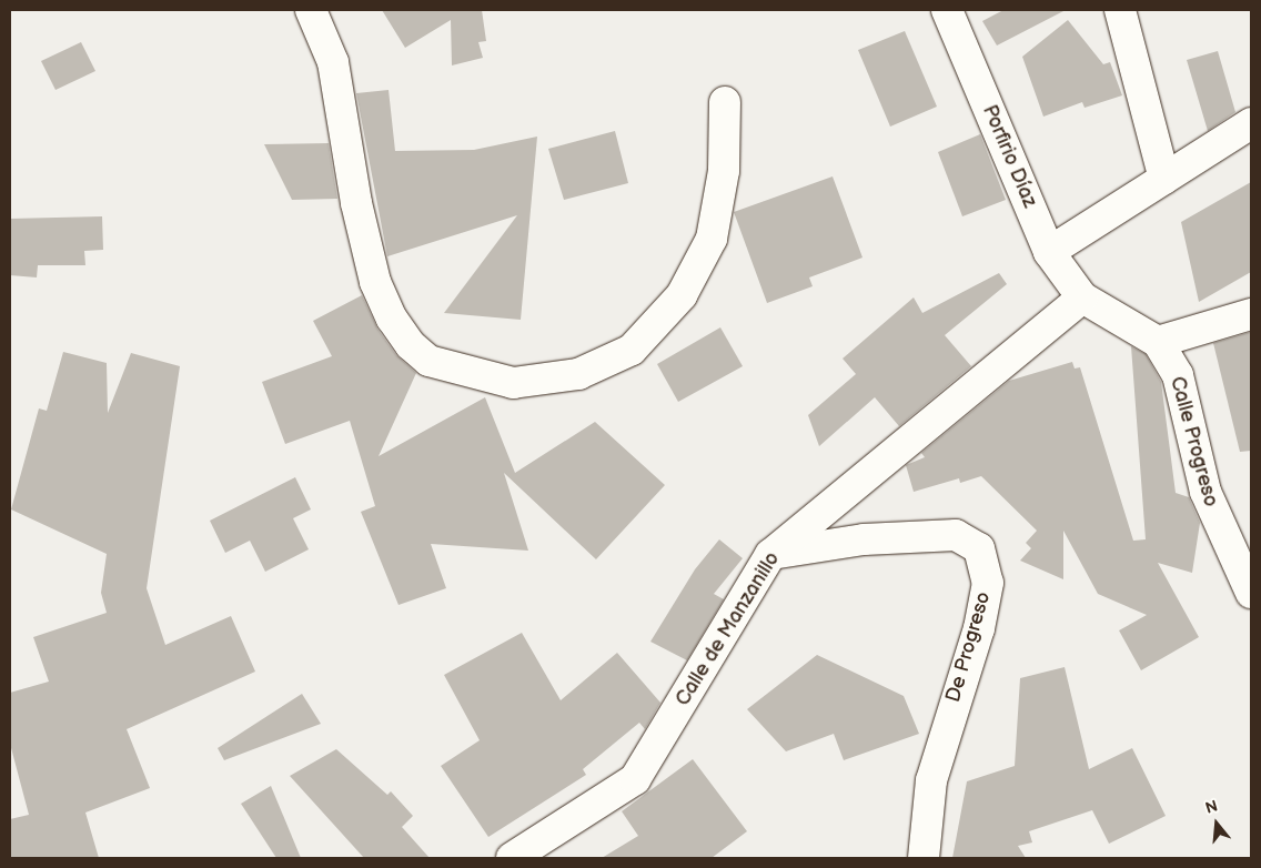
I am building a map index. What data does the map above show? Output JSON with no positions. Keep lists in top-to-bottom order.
{
  "streets": {
    "street": [
      "Porfirio Díaz",
      "Calle Progreso",
      "Calle de Manzanillo",
      "De Progreso"
    ]
  },
  "crossings": [
    ["Porfirio Díaz", "Calle Progreso"],
    ["Porfirio Díaz", "Calle de Manzanillo"],
    ["Calle Progreso", "Calle de Manzanillo"],
    ["Calle de Manzanillo", "De Progreso"]
  ],
  "north": "top"
}
